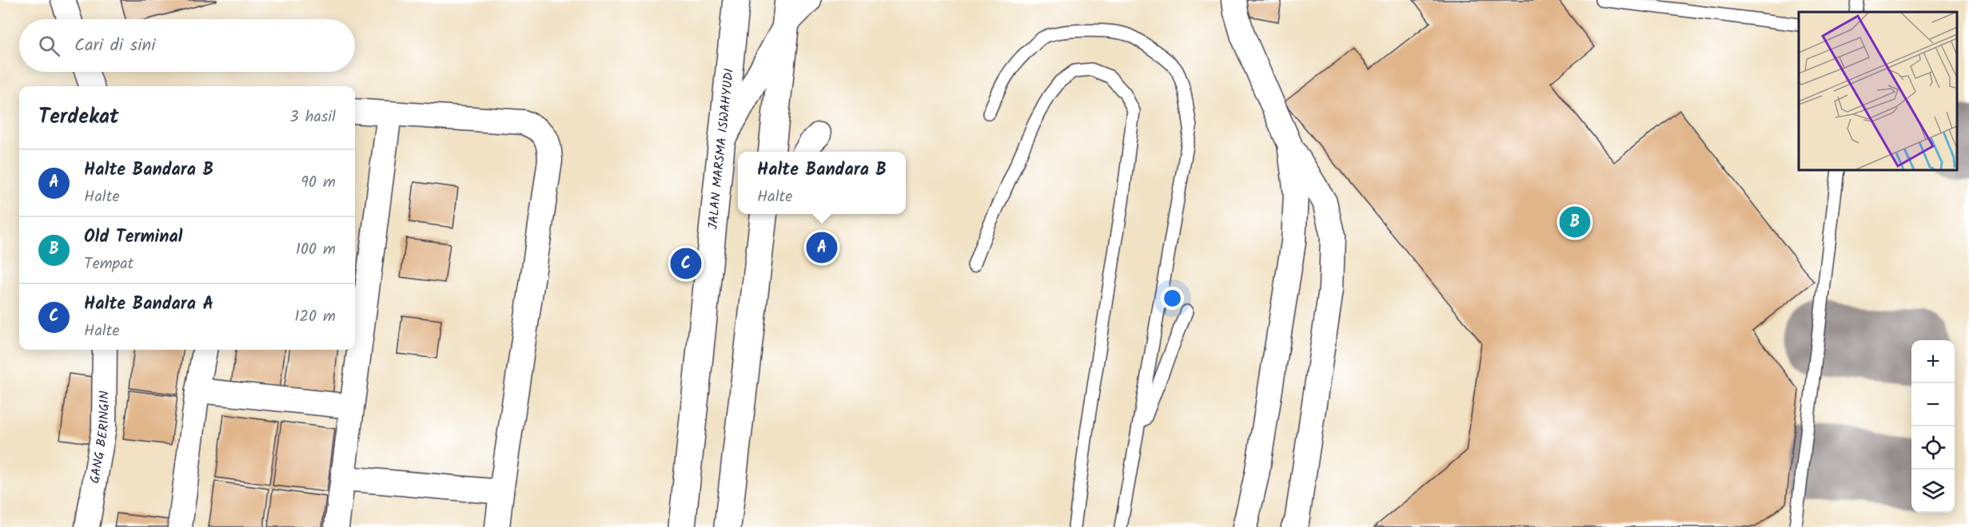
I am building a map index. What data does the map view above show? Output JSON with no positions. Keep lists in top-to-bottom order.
{
  "streets": {
    "highway": ["JALAN MARSMA ISWAHYUDI"],
    "street": ["GANG BERINGIN"]
  },
  "page": {
    "search": "Cari di sini",
    "heading": ["Terdekat", "3 hasil"],
    "list": [
      {
        "mark": "A",
        "name": "Halte Bandara B",
        "note": "Halte",
        "value": "90 m"
      },
      {
        "mark": "B",
        "name": "Old Terminal",
        "note": "Tempat",
        "value": "100 m"
      },
      {
        "mark": "C",
        "name": "Halte Bandara A",
        "note": "Halte",
        "value": "120 m"
      }
    ],
    "popup": ["Halte Bandara B", "Halte"],
    "pins": ["B", "A", "C"],
    "map_buttons": ["+", "−"]
  }
}
